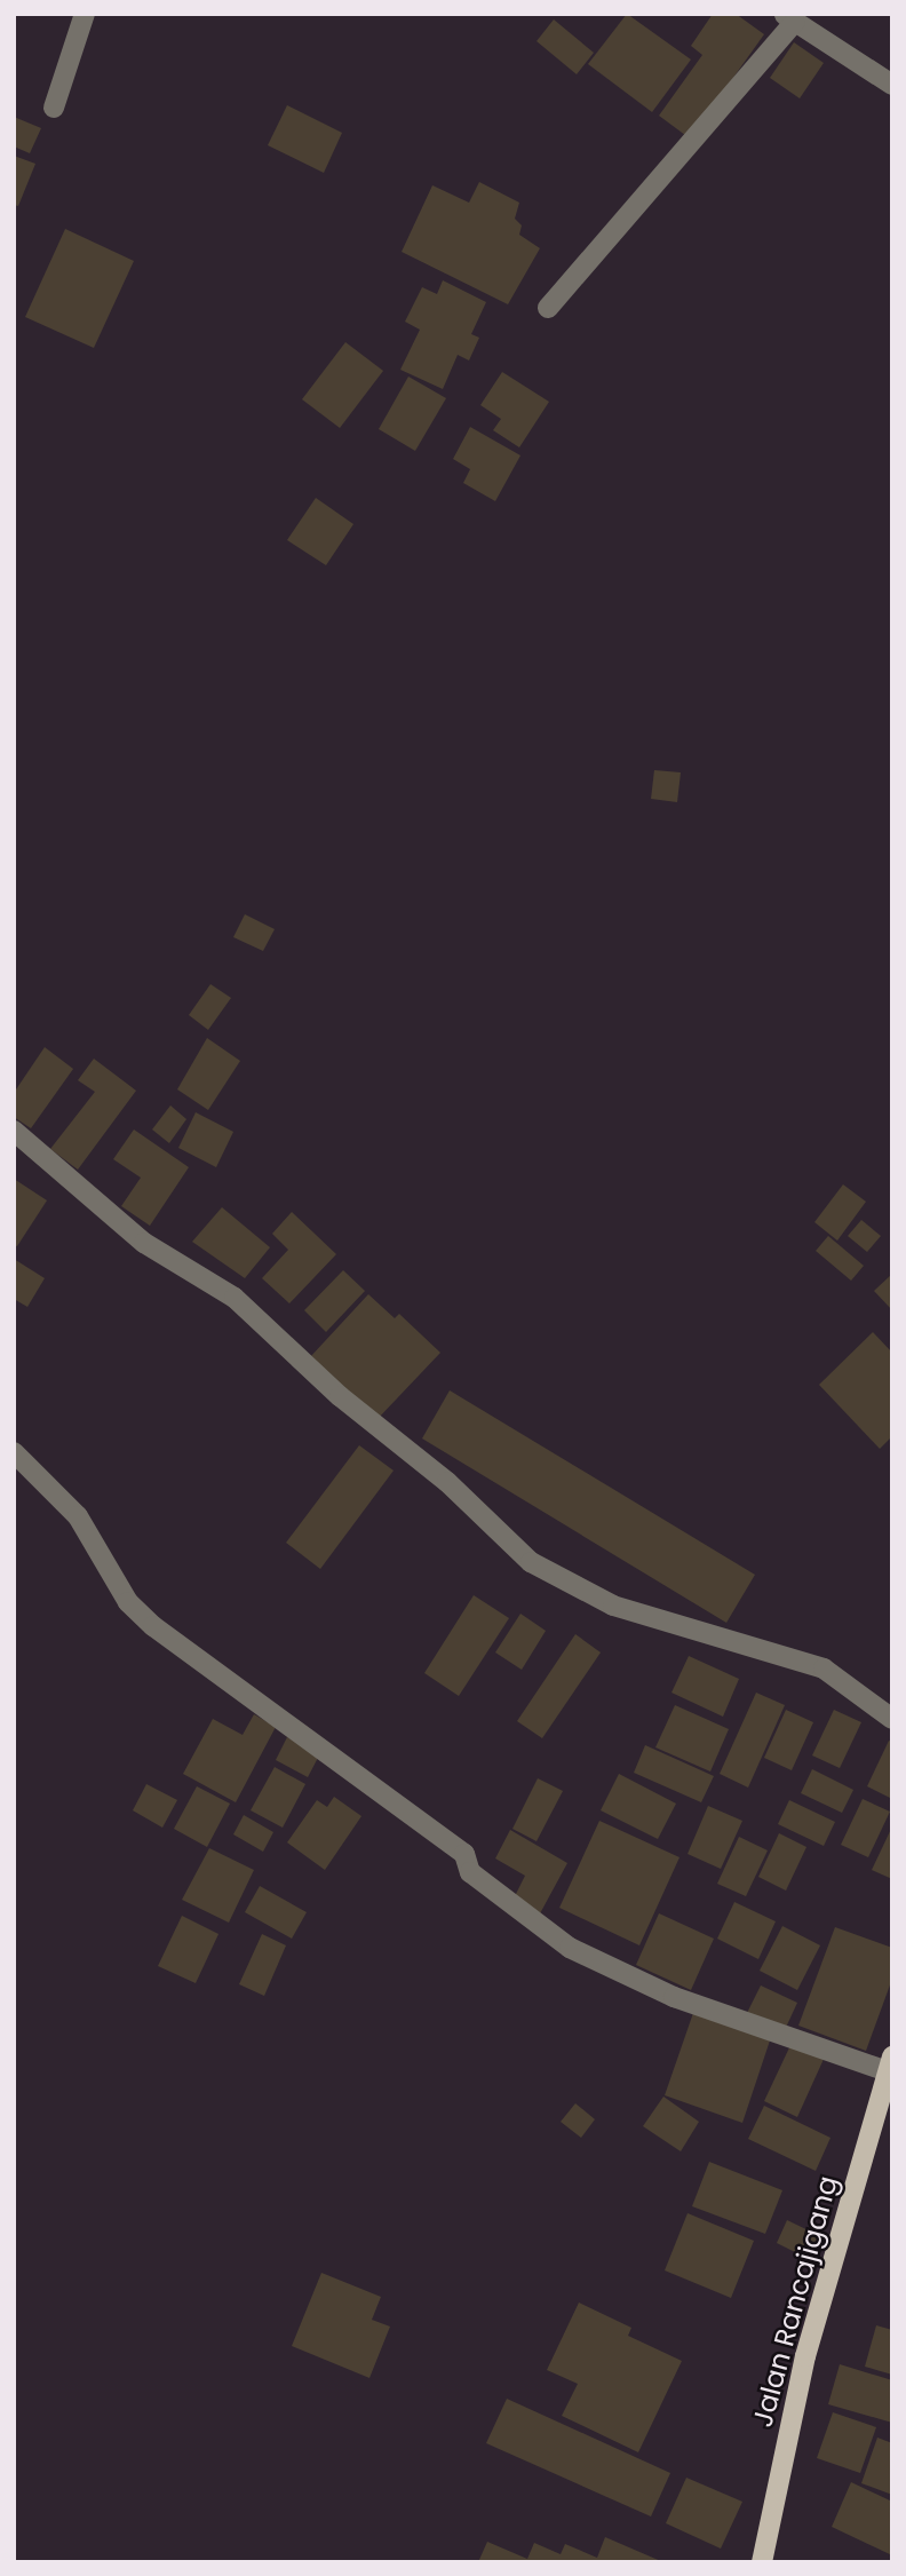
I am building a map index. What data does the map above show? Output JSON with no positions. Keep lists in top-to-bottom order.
{
  "streets": {
    "main road": ["Jalan Rancajigang"]
  }
}
